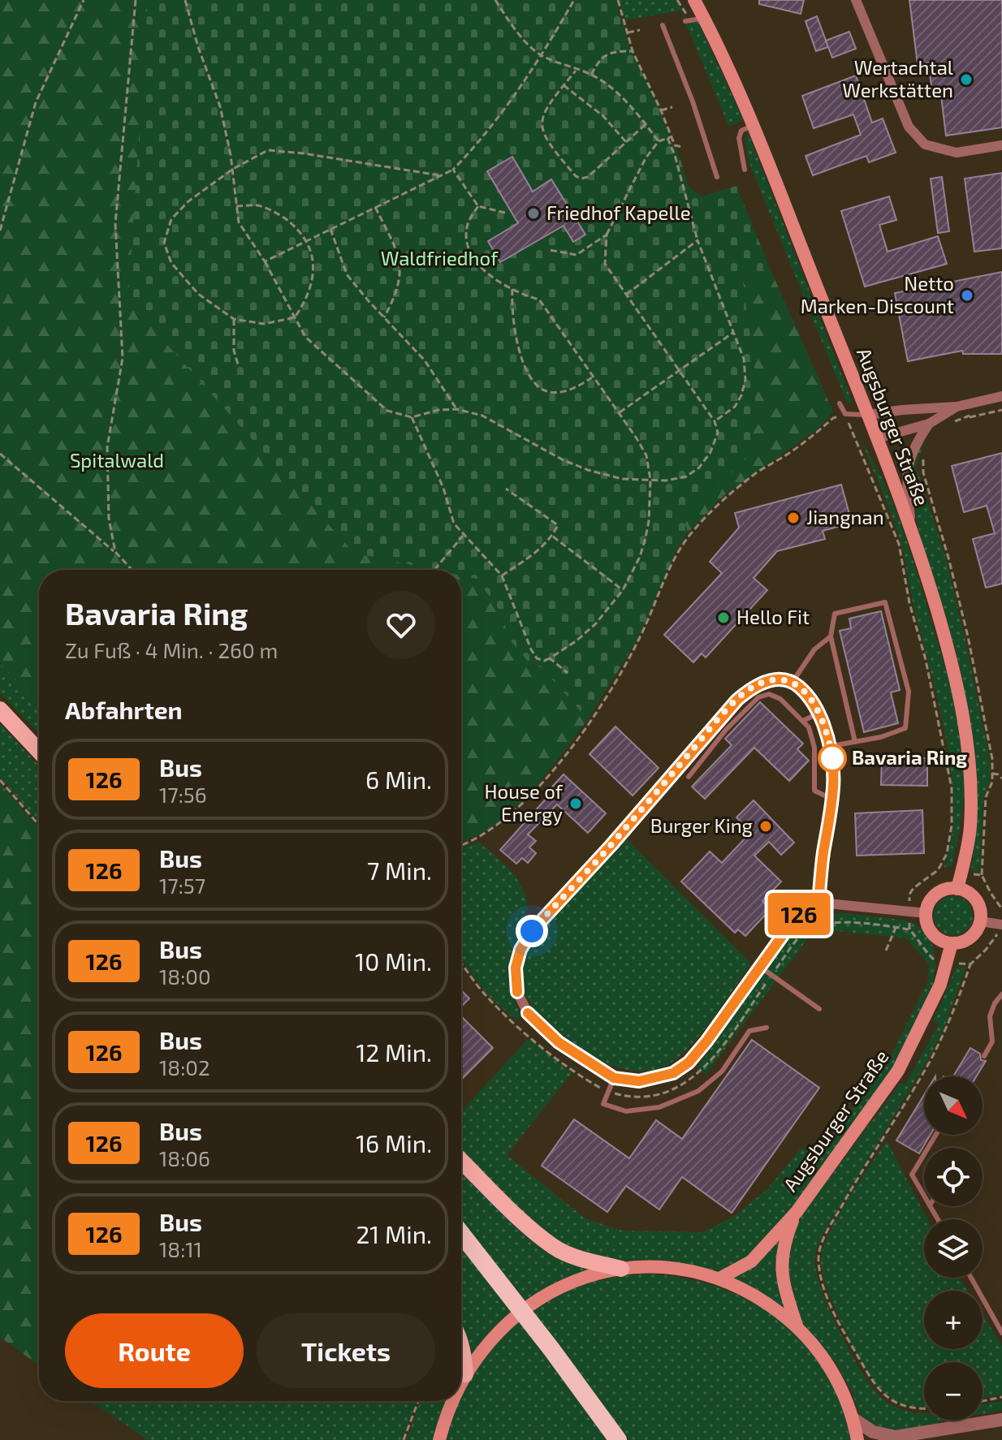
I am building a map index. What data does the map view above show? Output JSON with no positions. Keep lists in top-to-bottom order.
{
  "streets": {
    "main road": ["Augsburger Straße"]
  },
  "parks": ["Waldfriedhof", "Spitalwald"],
  "places": [
    "Wertachtal Werkstätten",
    "Friedhof Kapelle",
    "Netto Marken-Discount",
    "Jiangnan",
    "Hello Fit",
    "Bavaria Ring",
    "House of Energy",
    "Burger King"
  ],
  "lines": ["bus line 126"],
  "north": "bottom right",
  "page": {
    "on_map": "126",
    "heading": [
      ["Bavaria Ring", "Zu Fuß · 4 Min. · 260 m"],
      "Abfahrten"
    ],
    "list": [
      {
        "mark": "126",
        "name": "Bus",
        "note": "17:56",
        "value": "6 Min."
      },
      {
        "mark": "126",
        "name": "Bus",
        "note": "17:57",
        "value": "7 Min."
      },
      {
        "mark": "126",
        "name": "Bus",
        "note": "18:00",
        "value": "10 Min."
      },
      {
        "mark": "126",
        "name": "Bus",
        "note": "18:02",
        "value": "12 Min."
      },
      {
        "mark": "126",
        "name": "Bus",
        "note": "18:06",
        "value": "16 Min."
      },
      {
        "mark": "126",
        "name": "Bus",
        "note": "18:11",
        "value": "21 Min."
      }
    ],
    "map_buttons": ["+", "−"],
    "buttons": ["Route", "Tickets"]
  }
}
